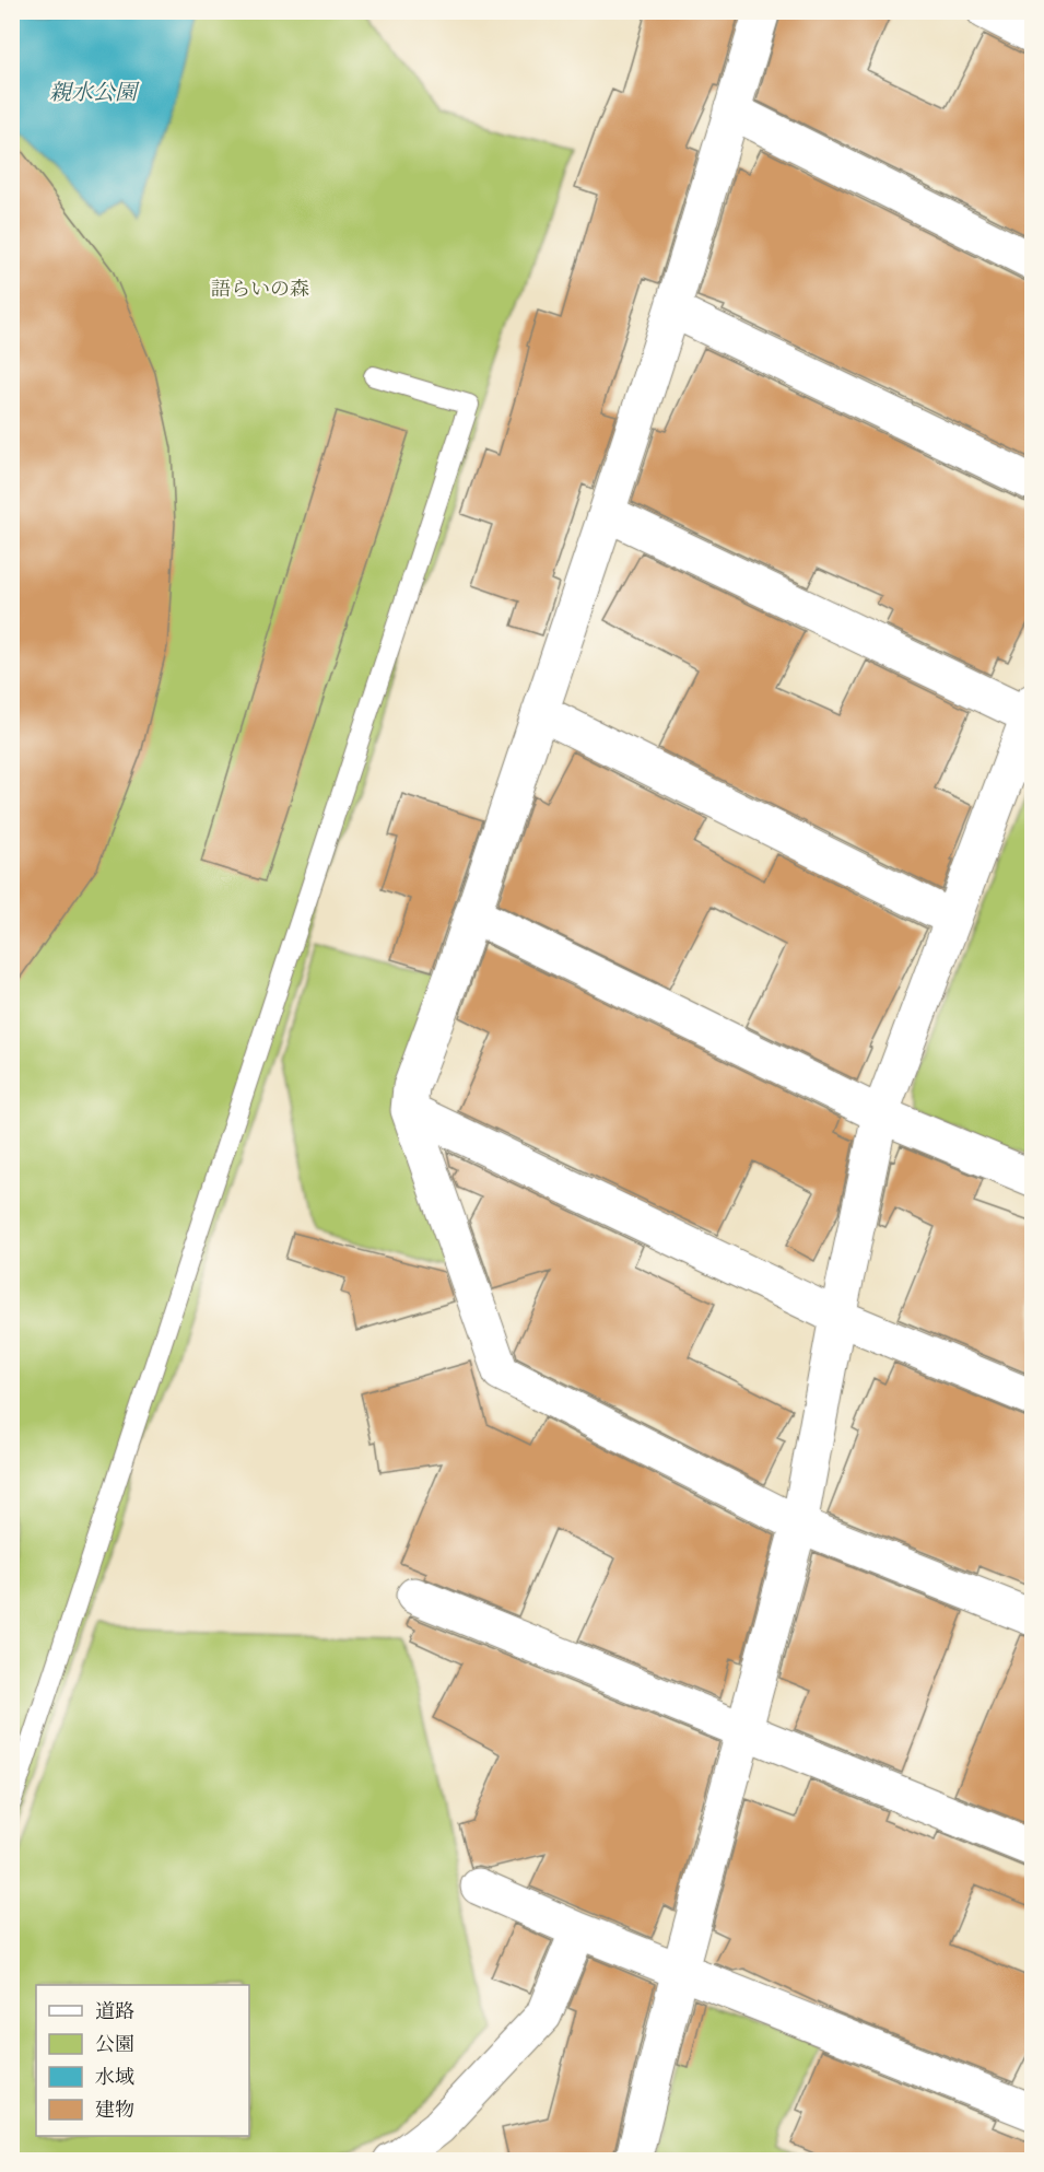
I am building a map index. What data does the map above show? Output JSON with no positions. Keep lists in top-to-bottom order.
{
  "water": ["親水公園"],
  "parks": ["語らいの森"],
  "legend": [
    "道路",
    "公園",
    "水域",
    "建物"
  ]
}
